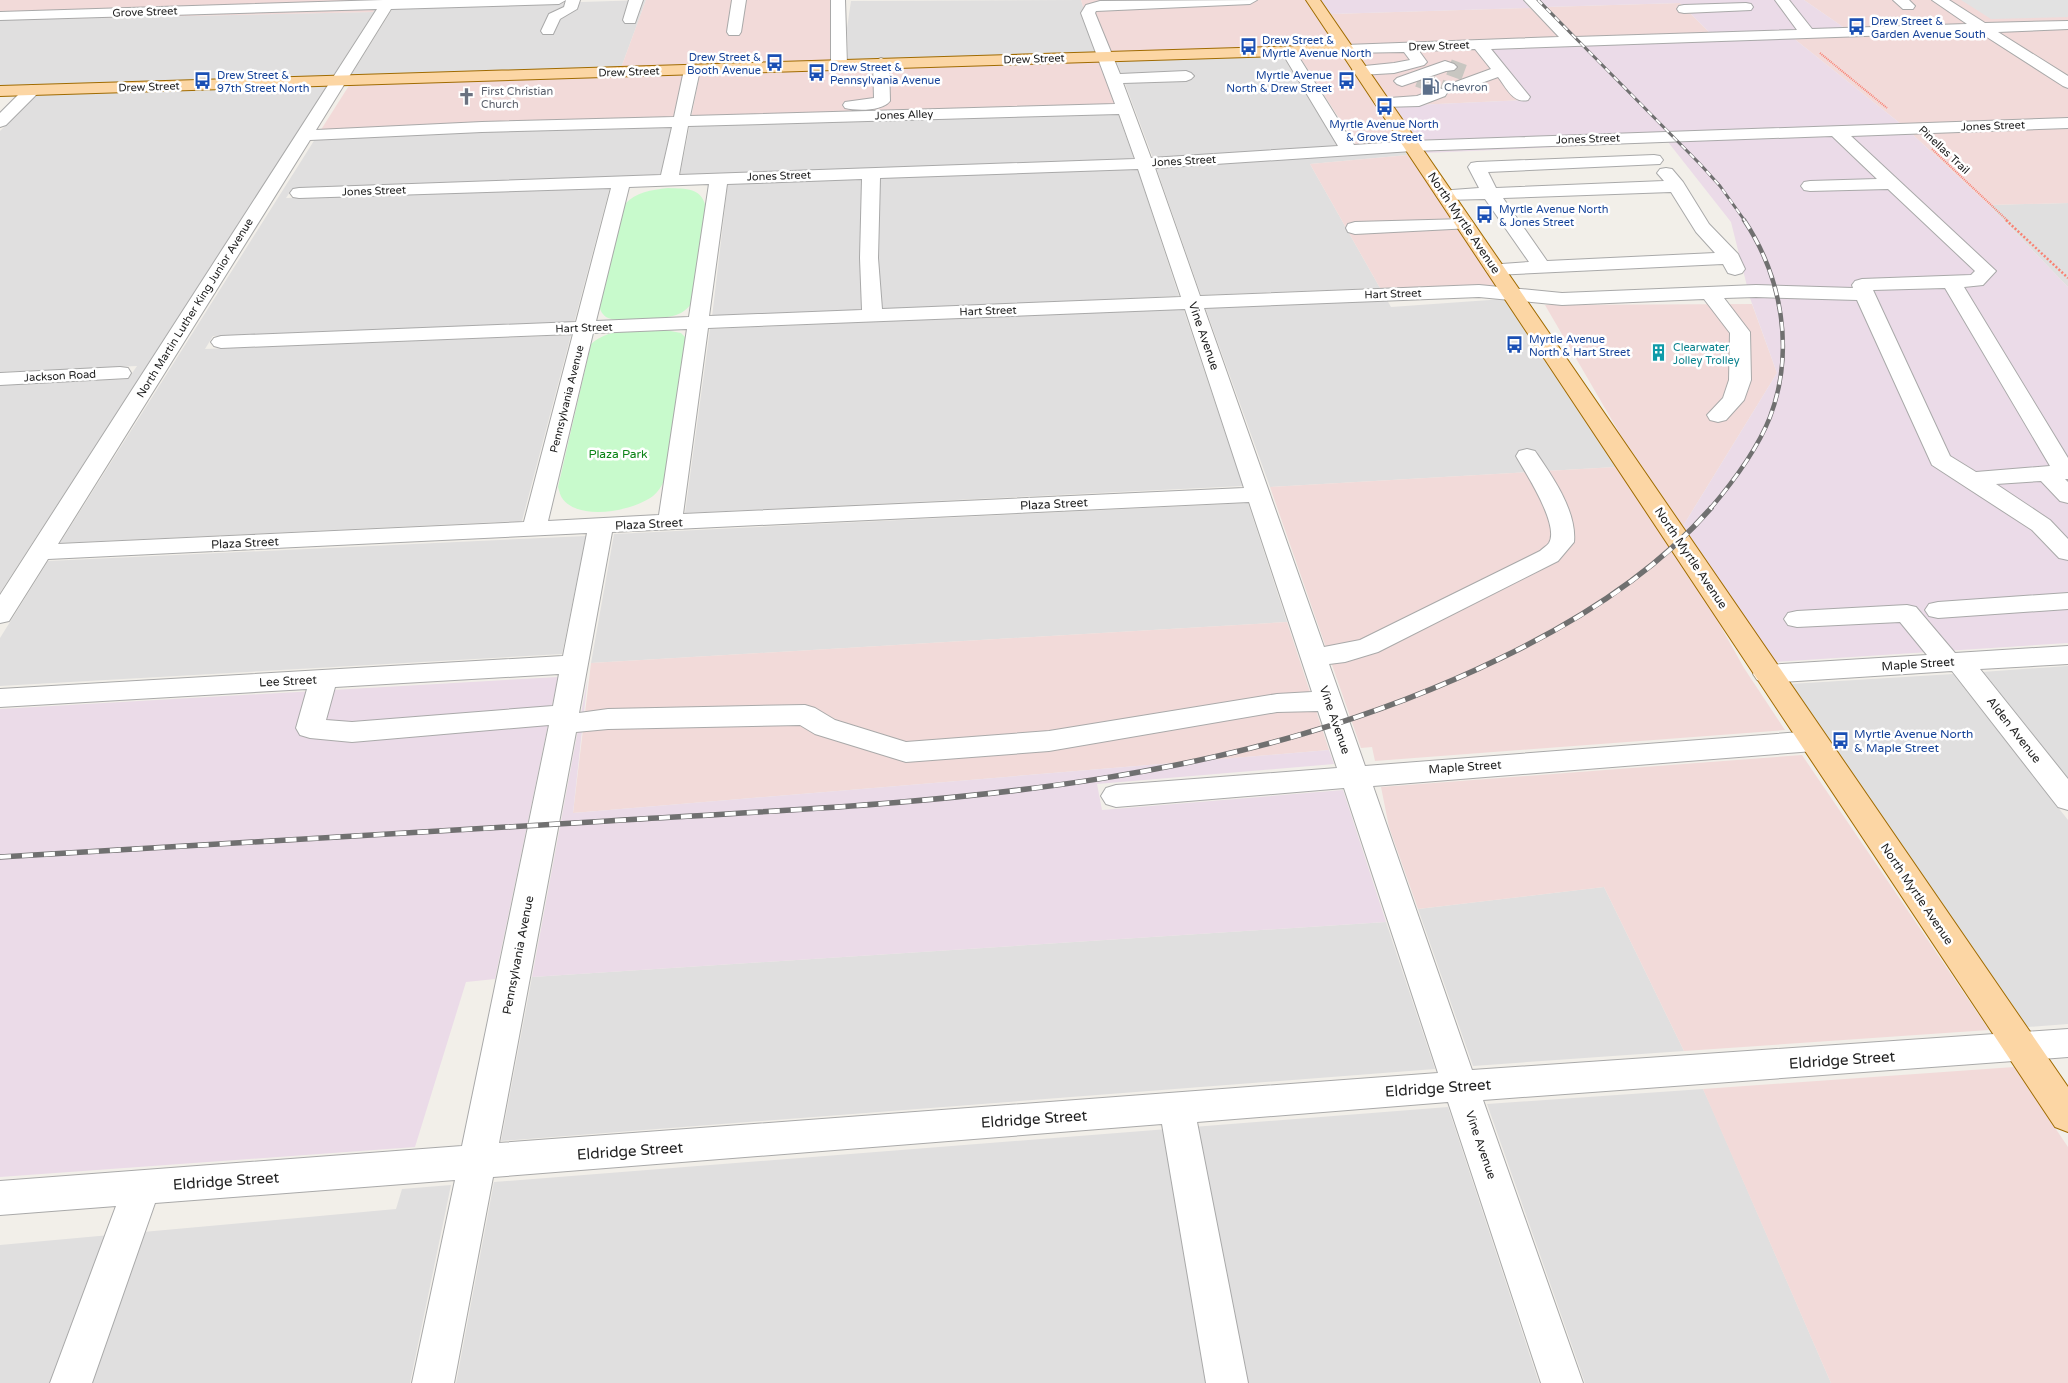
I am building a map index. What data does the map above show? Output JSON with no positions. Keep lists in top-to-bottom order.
{
  "streets": {
    "main road": ["Drew Street", "North Myrtle Avenue"],
    "street": [
      "Grove Street",
      "Jones Alley",
      "Jones Street",
      "Hart Street",
      "North Martin Luther King Junior Avenue",
      "Vine Avenue",
      "Jackson Road",
      "Pennsylvania Avenue",
      "Plaza Street",
      "Maple Street",
      "Lee Street",
      "Alden Avenue",
      "Eldridge Street"
    ],
    "path": ["Pinellas Trail"]
  },
  "crossings": [
    ["Grove Street", "North Martin Luther King Junior Avenue"],
    ["Drew Street", "North Myrtle Avenue"],
    ["Drew Street", "North Martin Luther King Junior Avenue"],
    ["Drew Street", "Vine Avenue"],
    ["Jones Alley", "North Martin Luther King Junior Avenue"],
    ["Jones Alley", "Vine Avenue"],
    ["Jones Street", "Pinellas Trail"],
    ["Jones Street", "North Myrtle Avenue"],
    ["Jones Street", "Vine Avenue"],
    ["Jones Street", "Pennsylvania Avenue"],
    ["North Myrtle Avenue", "Hart Street"],
    ["North Myrtle Avenue", "Maple Street"],
    ["North Myrtle Avenue", "Eldridge Street"],
    ["Hart Street", "Vine Avenue"],
    ["Hart Street", "Pennsylvania Avenue"],
    ["North Martin Luther King Junior Avenue", "Plaza Street"],
    ["Vine Avenue", "Plaza Street"],
    ["Vine Avenue", "Maple Street"],
    ["Vine Avenue", "Eldridge Street"],
    ["Pennsylvania Avenue", "Plaza Street"],
    ["Pennsylvania Avenue", "Lee Street"],
    ["Pennsylvania Avenue", "Eldridge Street"],
    ["Maple Street", "Alden Avenue"]
  ],
  "parks": ["Plaza Park"],
  "places": {
    "bus stop": [
      "Drew Street & Garden Avenue South",
      "Drew Street & Myrtle Avenue North",
      "Drew Street & Booth Avenue",
      "Drew Street & Pennsylvania Avenue",
      "Drew Street & 97th Street North",
      "Myrtle Avenue North & Drew Street",
      "Myrtle Avenue North & Grove Street",
      "Myrtle Avenue North & Jones Street",
      "Myrtle Avenue North & Hart Street",
      "Myrtle Avenue North & Maple Street"
    ],
    "fuel station": ["Chevron"],
    "church": ["First Christian Church"],
    "building": ["Clearwater Jolley Trolley"]
  }
}
